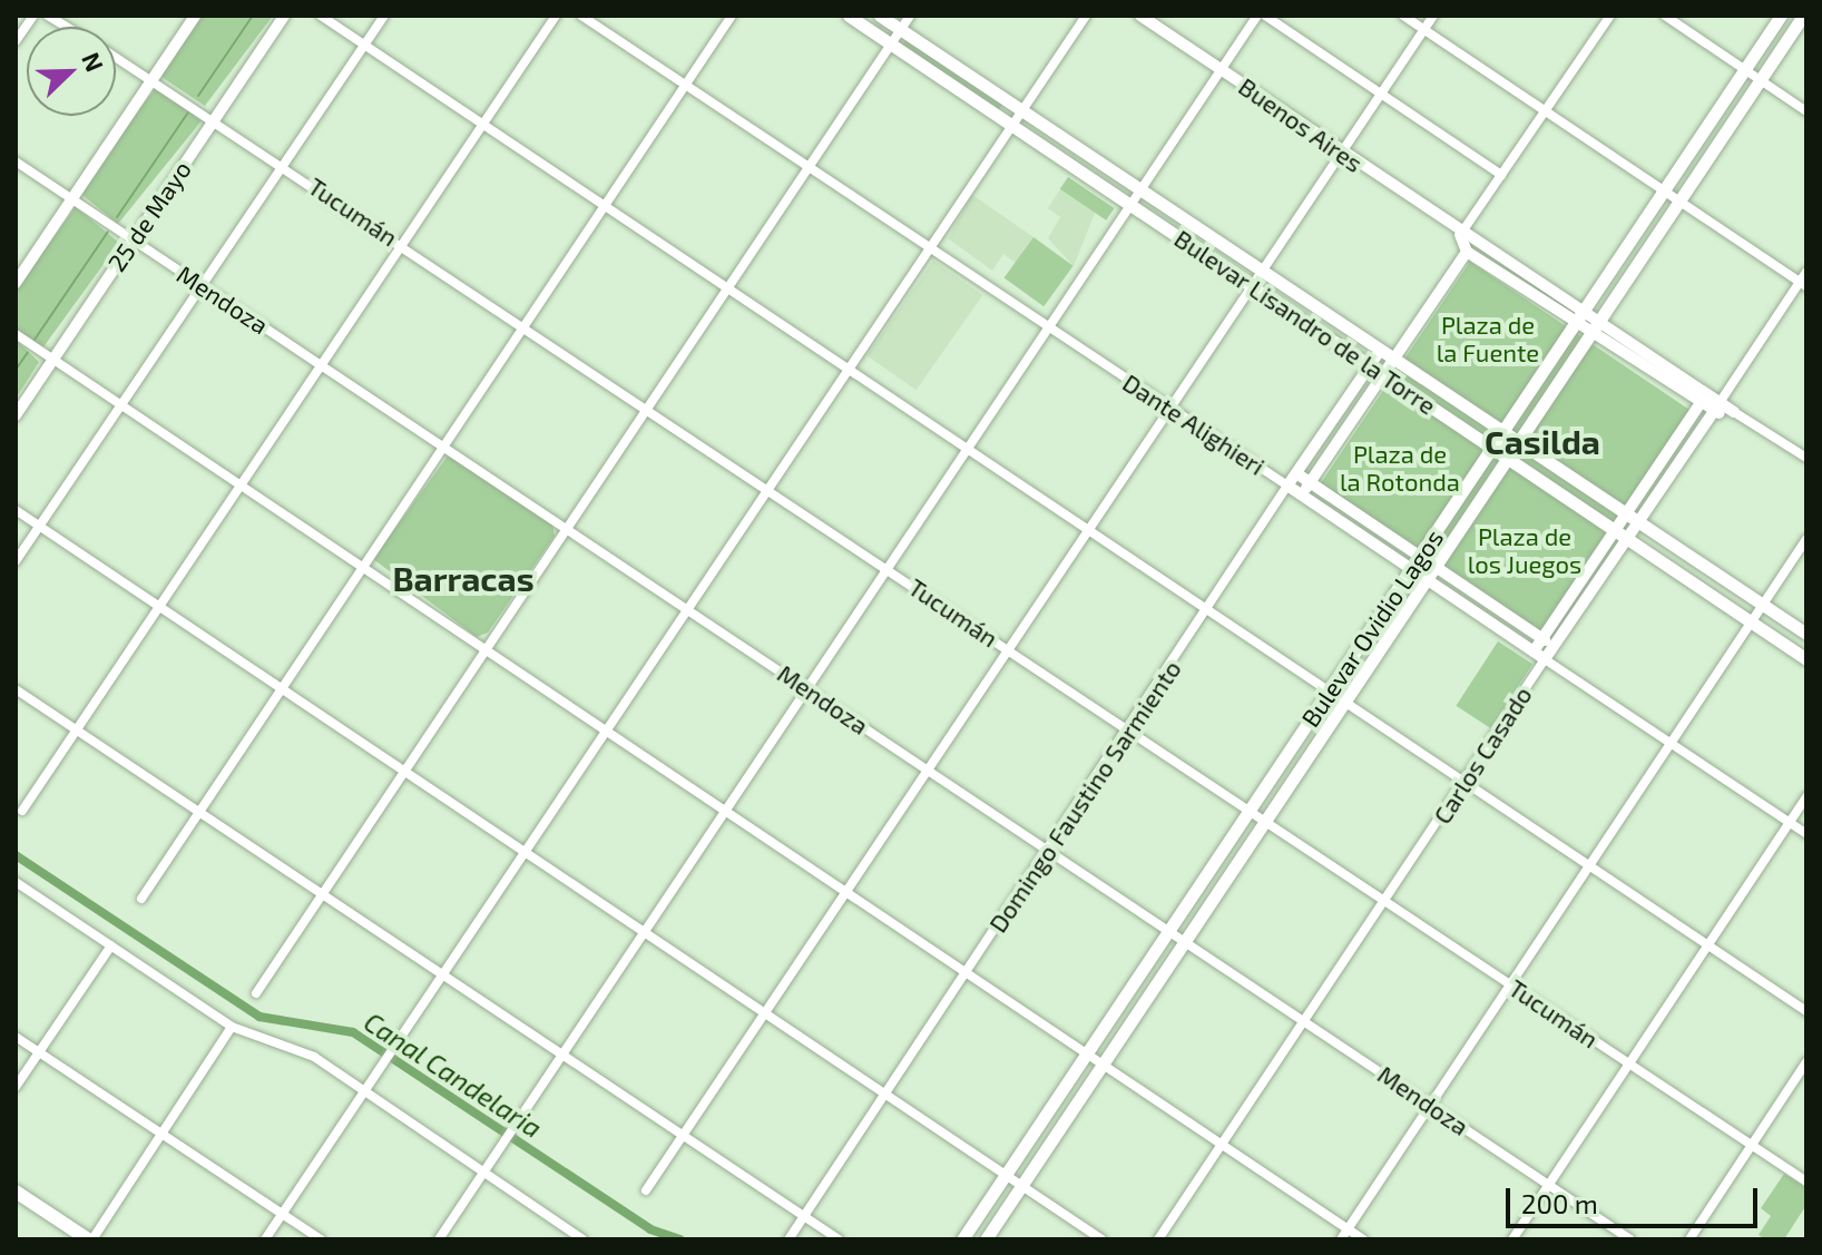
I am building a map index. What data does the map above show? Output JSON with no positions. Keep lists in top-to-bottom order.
{
  "streets": {
    "main road": ["Bulevar Lisandro de la Torre", "Bulevar Ovidio Lagos"],
    "street": [
      "Buenos Aires",
      "Tucumán",
      "25 de Mayo",
      "Mendoza",
      "Dante Alighieri",
      "Carlos Casado",
      "Domingo Faustino Sarmiento"
    ]
  },
  "crossings": [
    ["Buenos Aires", "Bulevar Ovidio Lagos"],
    ["Buenos Aires", "Carlos Casado"],
    ["Tucumán", "25 de Mayo"],
    ["Tucumán", "Bulevar Ovidio Lagos"],
    ["Tucumán", "Carlos Casado"],
    ["Tucumán", "Domingo Faustino Sarmiento"],
    ["25 de Mayo", "Mendoza"],
    ["Mendoza", "Bulevar Ovidio Lagos"],
    ["Mendoza", "Carlos Casado"],
    ["Mendoza", "Domingo Faustino Sarmiento"],
    ["Bulevar Lisandro de la Torre", "Bulevar Ovidio Lagos"],
    ["Bulevar Lisandro de la Torre", "Carlos Casado"],
    ["Bulevar Lisandro de la Torre", "Domingo Faustino Sarmiento"],
    ["Dante Alighieri", "Bulevar Ovidio Lagos"],
    ["Dante Alighieri", "Carlos Casado"],
    ["Dante Alighieri", "Domingo Faustino Sarmiento"]
  ],
  "districts": ["Casilda", "Barracas"],
  "water": ["Canal Candelaria"],
  "parks": ["Plaza de la Fuente", "Plaza de la Rotonda", "Plaza de los Juegos"],
  "scale_bar": "200 m",
  "north": "top right"
}
